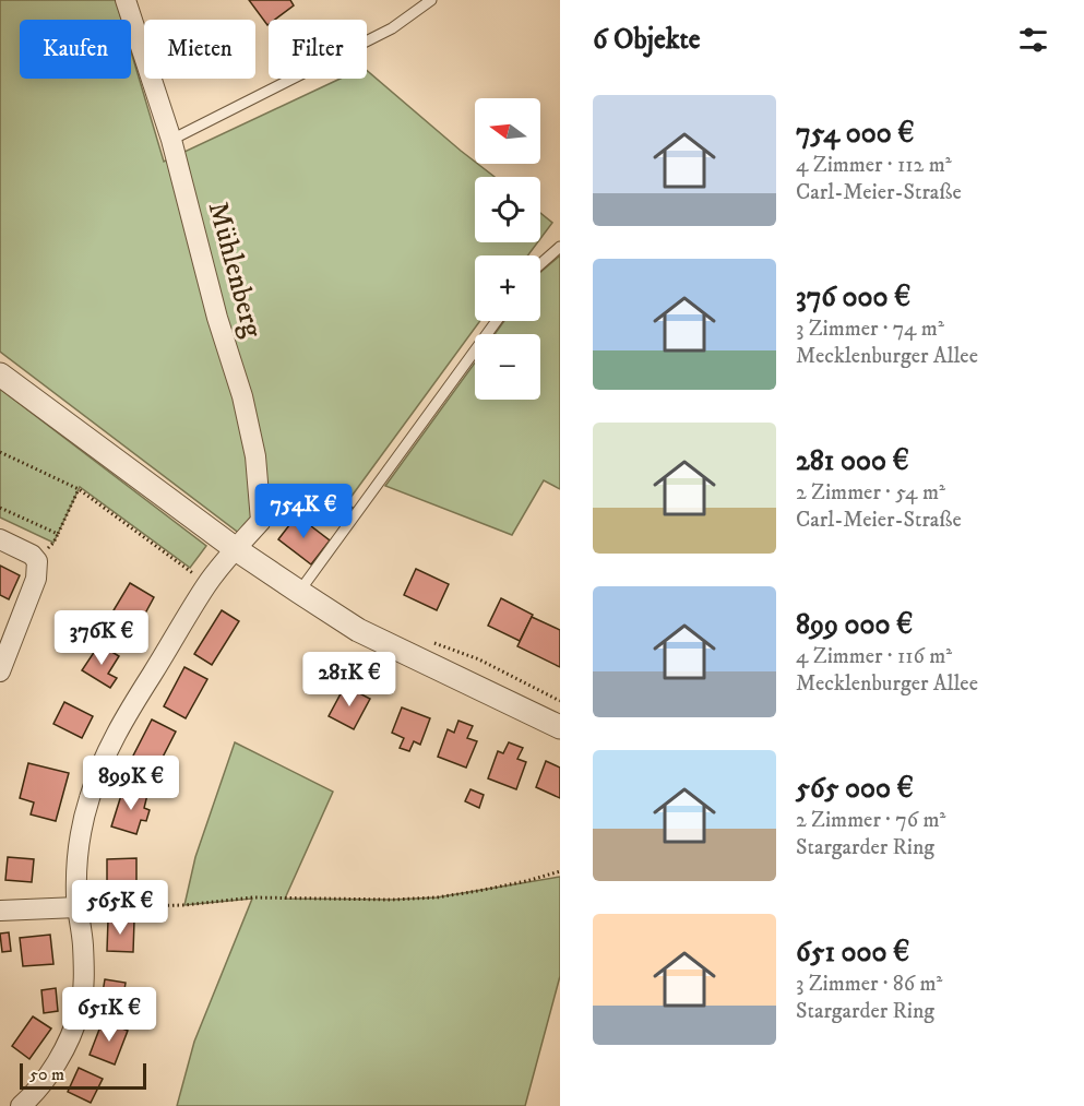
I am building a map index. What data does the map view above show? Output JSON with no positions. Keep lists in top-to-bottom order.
{
  "streets": {
    "street": ["Mühlenberg"]
  },
  "scale_bar": "50 m",
  "north": "left",
  "page": {
    "heading": "6 Objekte",
    "chip": ["Kaufen", "Mieten", "Filter"],
    "list": [
      {
        "name": "754 000 €",
        "note": "4 Zimmer · 112 m² · Carl-Meier-Straße"
      },
      {
        "name": "376 000 €",
        "note": "3 Zimmer · 74 m² · Mecklenburger Allee"
      },
      {
        "name": "281 000 €",
        "note": "2 Zimmer · 54 m² · Carl-Meier-Straße"
      },
      {
        "name": "899 000 €",
        "note": "4 Zimmer · 116 m² · Mecklenburger Allee"
      },
      {
        "name": "565 000 €",
        "note": "2 Zimmer · 76 m² · Stargarder Ring"
      },
      {
        "name": "651 000 €",
        "note": "3 Zimmer · 86 m² · Stargarder Ring"
      }
    ],
    "map_buttons": ["+", "−"],
    "price": [
      "754K €",
      "376K €",
      "281K €",
      "899K €",
      "565K €",
      "651K €"
    ],
    "scale": "50 m"
  }
}
